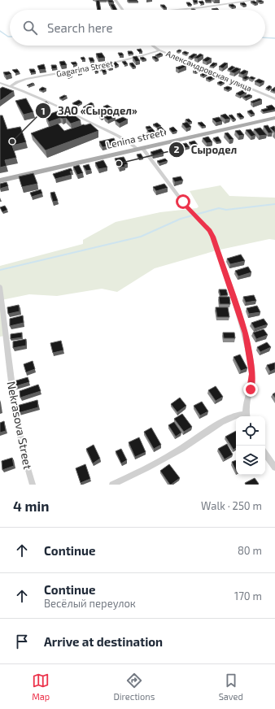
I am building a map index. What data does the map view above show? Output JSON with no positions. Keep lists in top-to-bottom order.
{
  "streets": {
    "main road": ["Lenina street"],
    "street": ["Gagarina Street", "Александровская улица", "Nekrasova Street"]
  },
  "crossings": [
    ["Gagarina Street", "Александровская улица"]
  ],
  "places": ["ЗАО «Сыродел»", "Сыродел"],
  "page": {
    "search": "Search here",
    "heading": ["4 min", "Walk · 250 m"],
    "list": [
      ["Continue", "80 m"],
      ["Continue", "Весёлый переулок", "170 m"],
      "Arrive at destination"
    ],
    "nav": ["Map", "Directions", "Saved"]
  }
}
